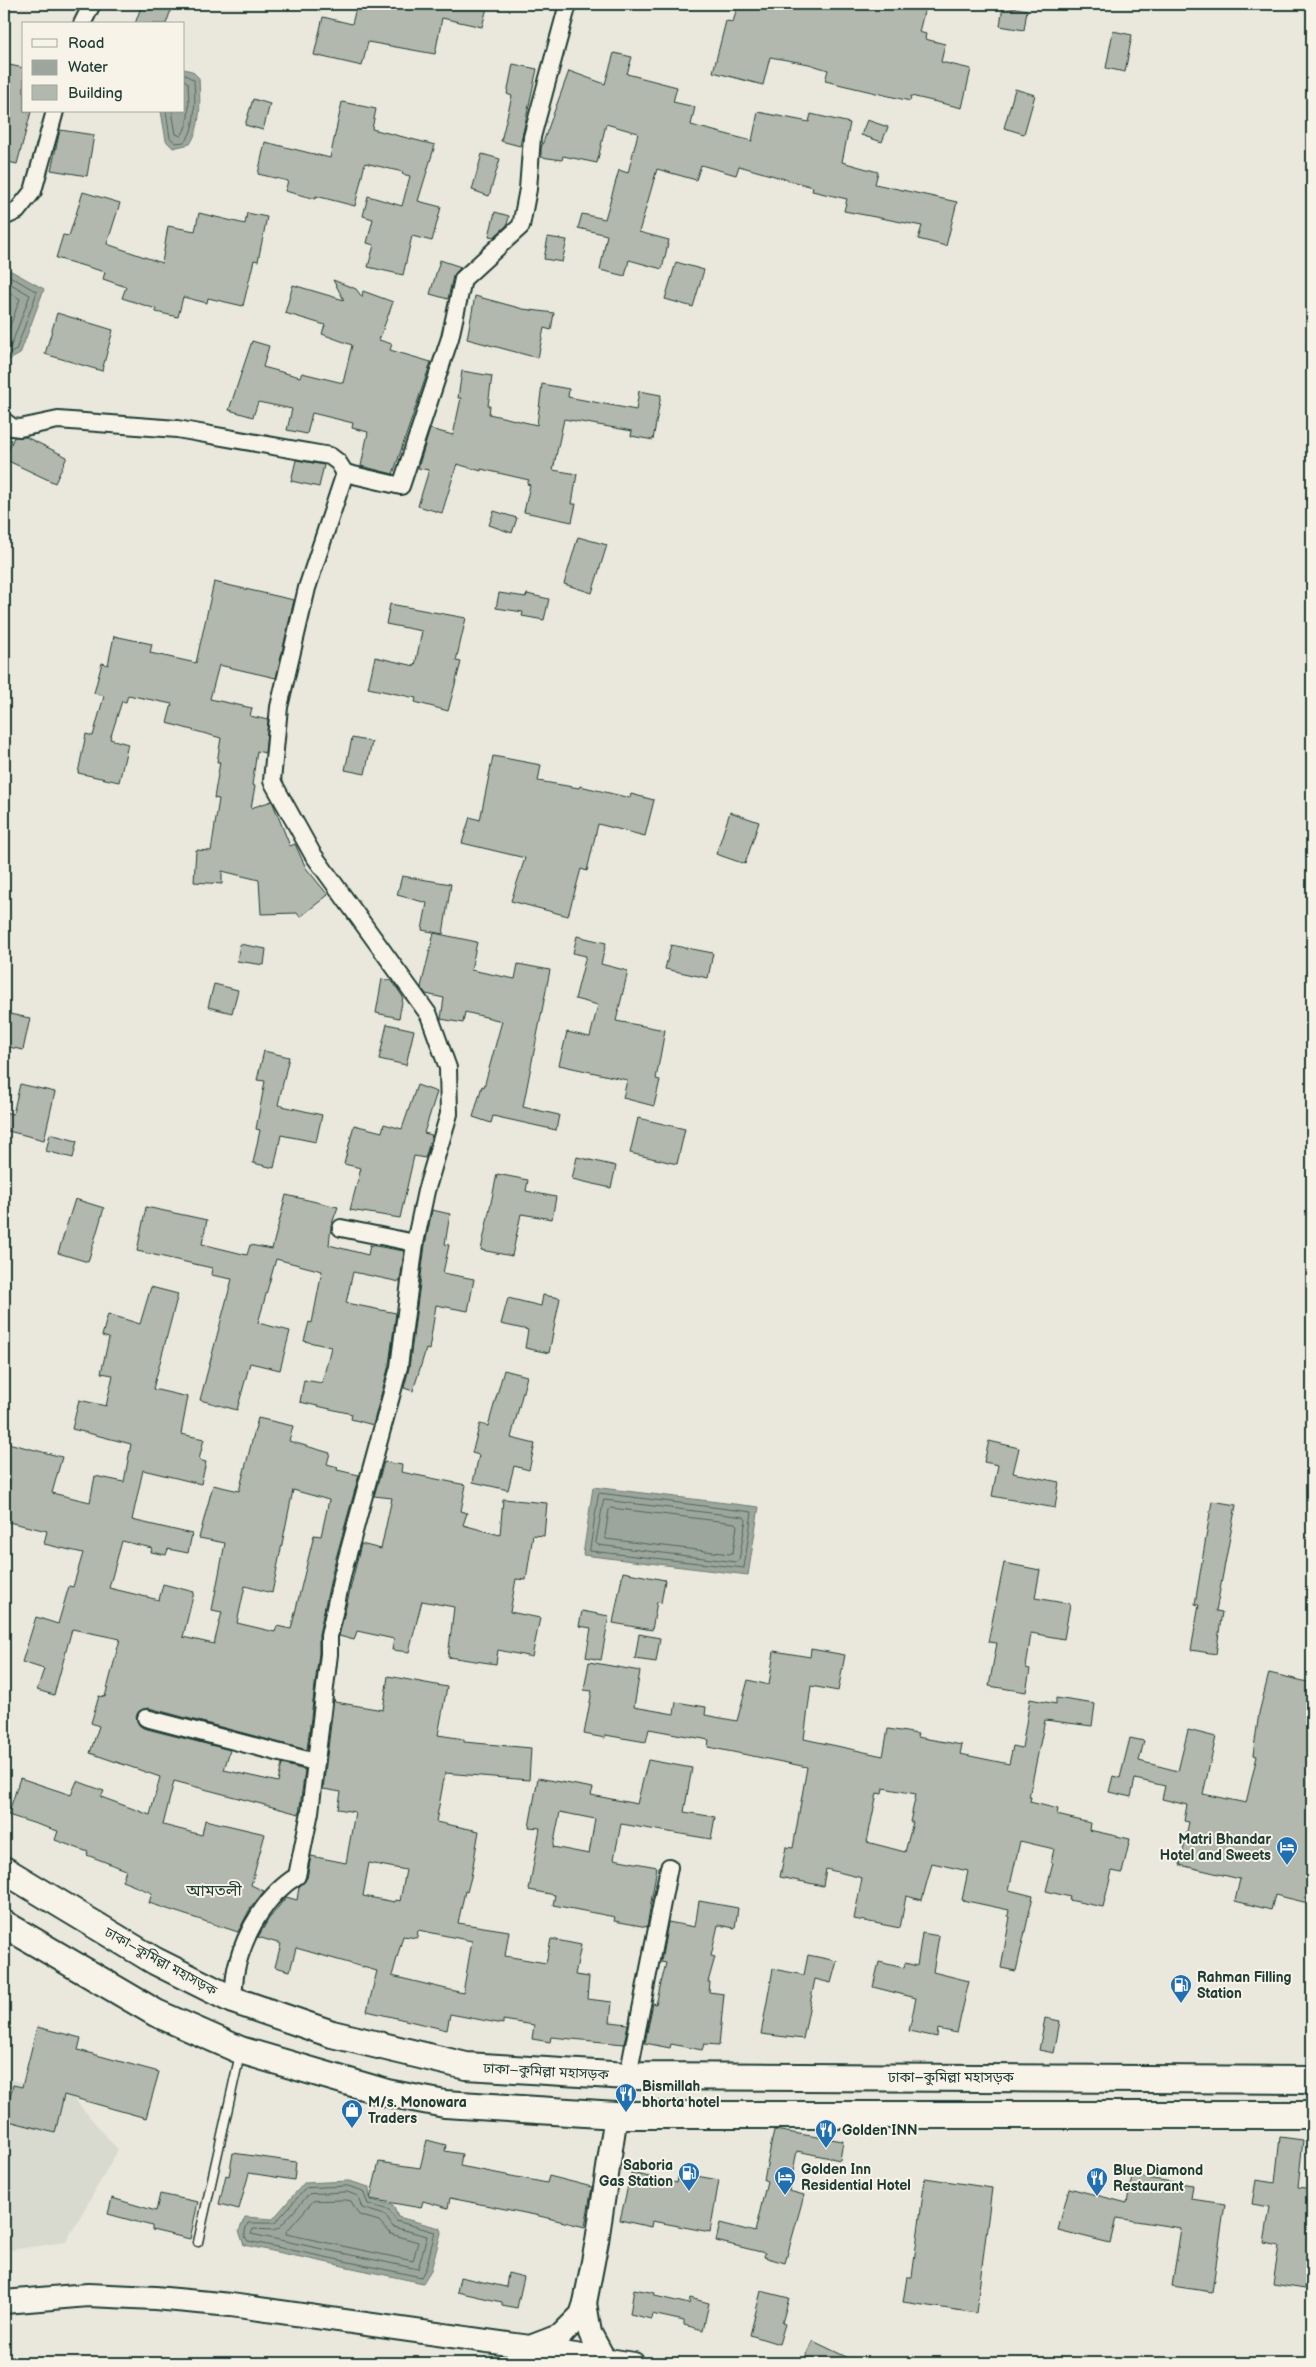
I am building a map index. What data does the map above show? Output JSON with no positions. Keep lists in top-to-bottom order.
{
  "streets": {
    "highway": ["ঢাকা–কুমিল্লা মহাসড়ক"]
  },
  "districts": ["আমতলী"],
  "places": {
    "hotel": ["Matri Bhandar Hotel and Sweets", "Golden Inn Residential Hotel"],
    "fuel station": ["Rahman Filling Station", "Saboria Gas Station"],
    "restaurant": ["Bismillah bhorta hotel", "Golden INN", "Blue Diamond Restaurant"],
    "shop": ["M/s. Monowara Traders"]
  },
  "legend": ["Road", "Water", "Building"]
}
